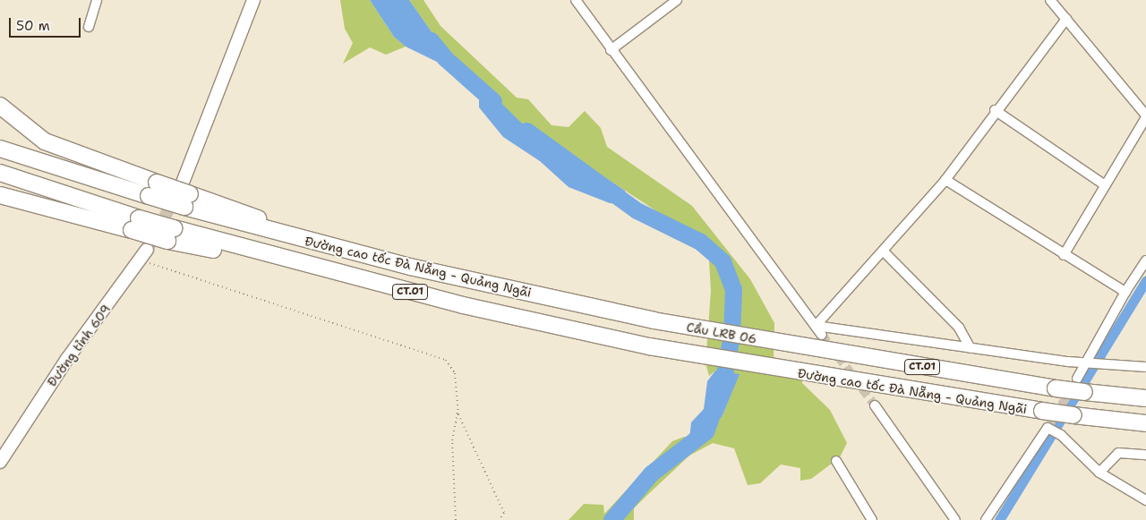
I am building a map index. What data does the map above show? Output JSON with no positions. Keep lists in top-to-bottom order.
{
  "streets": {
    "highway": ["Đường cao tốc Đà Nẵng - Quảng Ngãi", "CT.01", "Cầu LRB 06"],
    "main road": ["Đường tỉnh 609"]
  },
  "crossings": [
    ["Đường cao tốc Đà Nẵng - Quảng Ngãi", "CT.01"],
    ["Đường cao tốc Đà Nẵng - Quảng Ngãi", "Cầu LRB 06"]
  ],
  "scale_bar": "50 m"
}
